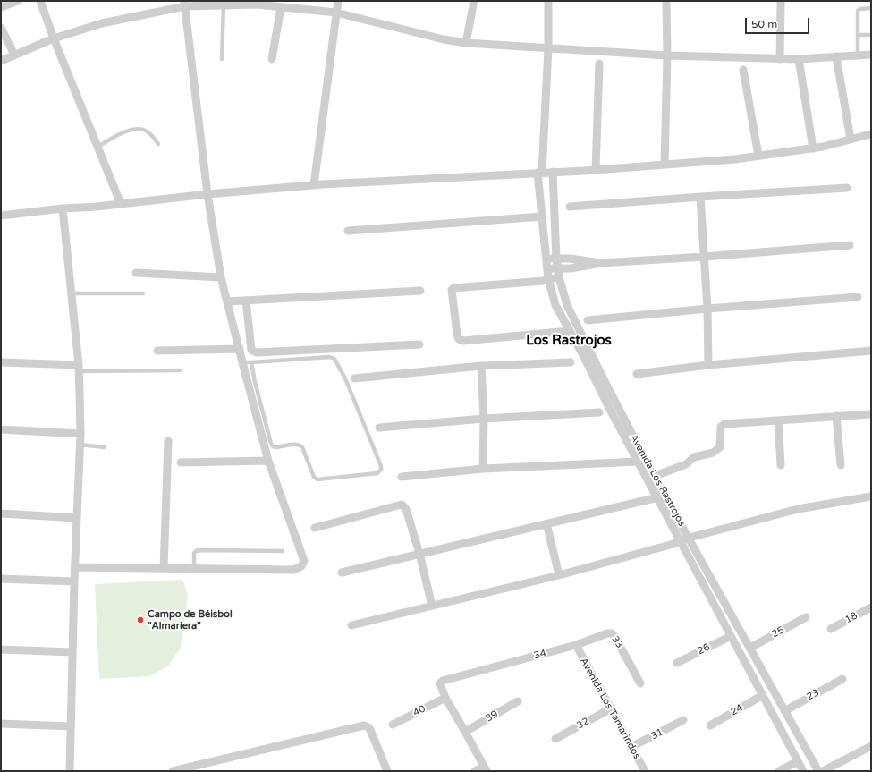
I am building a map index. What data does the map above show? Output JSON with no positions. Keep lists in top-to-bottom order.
{
  "streets": {
    "street": [
      "Avenida Los Rastrojos",
      "18",
      "25",
      "33",
      "26",
      "34",
      "23",
      "Avenida Los Tamarindos",
      "24",
      "40",
      "39",
      "32",
      "31"
    ]
  },
  "crossings": [
    ["Avenida Los Rastrojos", "25"],
    ["Avenida Los Rastrojos", "26"],
    ["Avenida Los Rastrojos", "23"],
    ["Avenida Los Rastrojos", "24"],
    ["33", "34"],
    ["33", "Avenida Los Tamarindos"],
    ["34", "Avenida Los Tamarindos"],
    ["34", "40"],
    ["Avenida Los Tamarindos", "32"],
    ["Avenida Los Tamarindos", "31"]
  ],
  "districts": ["Los Rastrojos"],
  "places": ["Campo de Béisbol \"Almariera\""],
  "scale_bar": "50 m"
}
